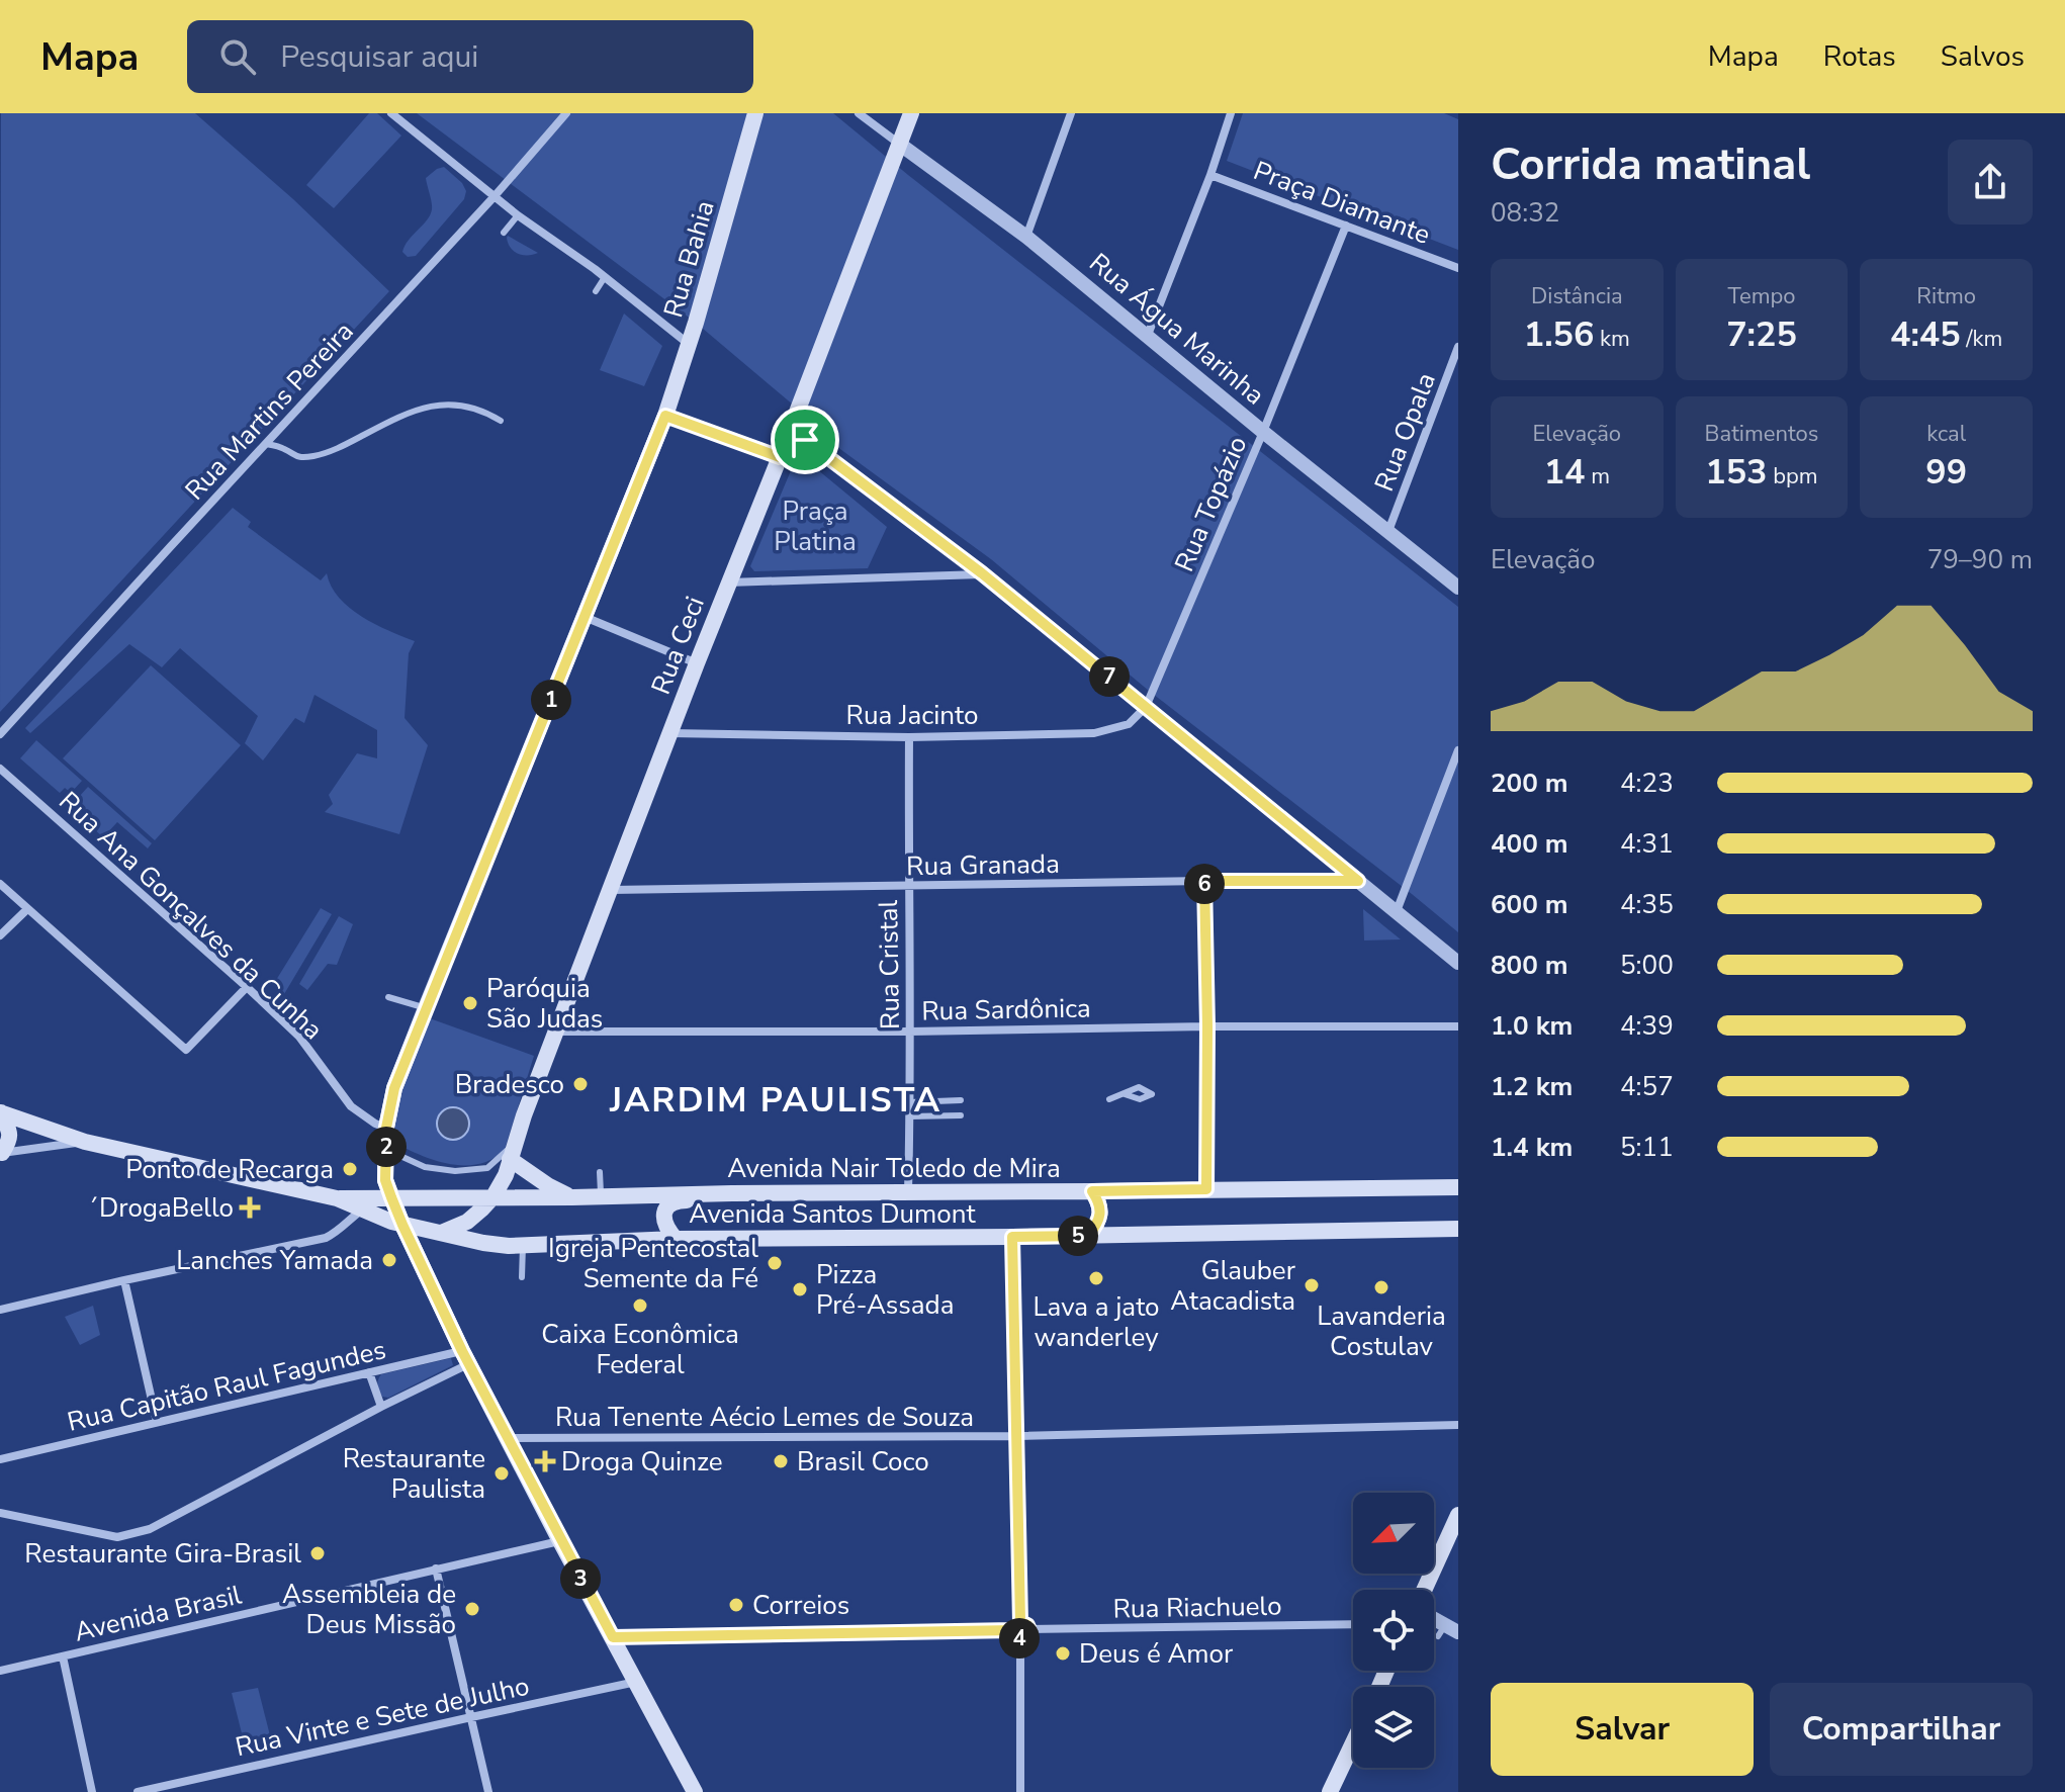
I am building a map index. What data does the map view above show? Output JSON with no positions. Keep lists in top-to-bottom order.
{
  "streets": {
    "main road": [
      "Rua Bahia",
      "Rua Ceci",
      "Avenida Nair Toledo de Mira",
      "Avenida Santos Dumont"
    ],
    "street": [
      "Praça Diamante",
      "Rua Água Marinha",
      "Rua Martins Pereira",
      "Rua Opala",
      "Rua Topázio",
      "Rua Jacinto",
      "Rua Granada",
      "Rua Ana Gonçalves da Cunha",
      "Rua Cristal",
      "Rua Sardônica",
      "Rua Capitão Raul Fagundes",
      "Rua Tenente Aécio Lemes de Souza",
      "Rua Riachuelo",
      "Avenida Brasil",
      "Rua Vinte e Sete de Julho"
    ]
  },
  "crossings": [
    ["Praça Diamante", "Rua Topázio"],
    ["Rua Bahia", "Rua Ana Gonçalves da Cunha"],
    ["Rua Bahia", "Avenida Santos Dumont"],
    ["Rua Bahia", "Rua Capitão Raul Fagundes"],
    ["Rua Bahia", "Rua Tenente Aécio Lemes de Souza"],
    ["Rua Bahia", "Avenida Brasil"],
    ["Rua Bahia", "Rua Vinte e Sete de Julho"],
    ["Rua Água Marinha", "Rua Opala"],
    ["Rua Água Marinha", "Rua Topázio"],
    ["Rua Água Marinha", "Rua Ceci"],
    ["Rua Topázio", "Rua Jacinto"],
    ["Rua Ceci", "Rua Jacinto"],
    ["Rua Ceci", "Rua Granada"],
    ["Rua Ceci", "Rua Sardônica"],
    ["Rua Jacinto", "Rua Cristal"],
    ["Rua Granada", "Rua Cristal"],
    ["Rua Cristal", "Rua Sardônica"],
    ["Rua Cristal", "Avenida Nair Toledo de Mira"]
  ],
  "districts": ["JARDIM PAULISTA"],
  "parks": ["Praça Platina"],
  "places": {
    "other": [
      "Paróquia São Judas",
      "Bradesco",
      "Ponto de Recarga",
      "Lanches Yamada",
      "Igreja Pentecostal Semente da Fé",
      "Lava a jato wanderley",
      "Glauber Atacadista",
      "Lavanderia Costulav",
      "Pizza Pré-Assada",
      "Caixa Econômica Federal",
      "Brasil Coco",
      "Restaurante Paulista",
      "Restaurante Gira-Brasil",
      "Correios",
      "Assembleia de Deus Missão",
      "Deus é Amor"
    ],
    "health": ["´DrogaBello", "Droga Quinze"]
  },
  "north": "bottom left",
  "page": {
    "header": "Mapa",
    "search": "Pesquisar aqui",
    "nav": ["Mapa", "Rotas", "Salvos"],
    "heading": ["Corrida matinal", "08:32"],
    "stats": [
      ["Distância", "1.56 km"],
      ["Tempo", "7:25"],
      ["Ritmo", "4:45 /km"],
      ["Elevação", "14 m"],
      ["Batimentos", "153 bpm"],
      ["kcal", "99"]
    ],
    "chart": ["Elevação", "79–90 m"],
    "pins": [
      "7",
      "1",
      "6",
      "2",
      "5",
      "3",
      "4"
    ],
    "list": [
      {
        "name": "200 m",
        "note": "4:23"
      },
      {
        "name": "400 m",
        "note": "4:31"
      },
      {
        "name": "600 m",
        "note": "4:35"
      },
      {
        "name": "800 m",
        "note": "5:00"
      },
      {
        "name": "1.0 km",
        "note": "4:39"
      },
      {
        "name": "1.2 km",
        "note": "4:57"
      },
      {
        "name": "1.4 km",
        "note": "5:11"
      }
    ],
    "buttons": ["Salvar", "Compartilhar"]
  }
}
